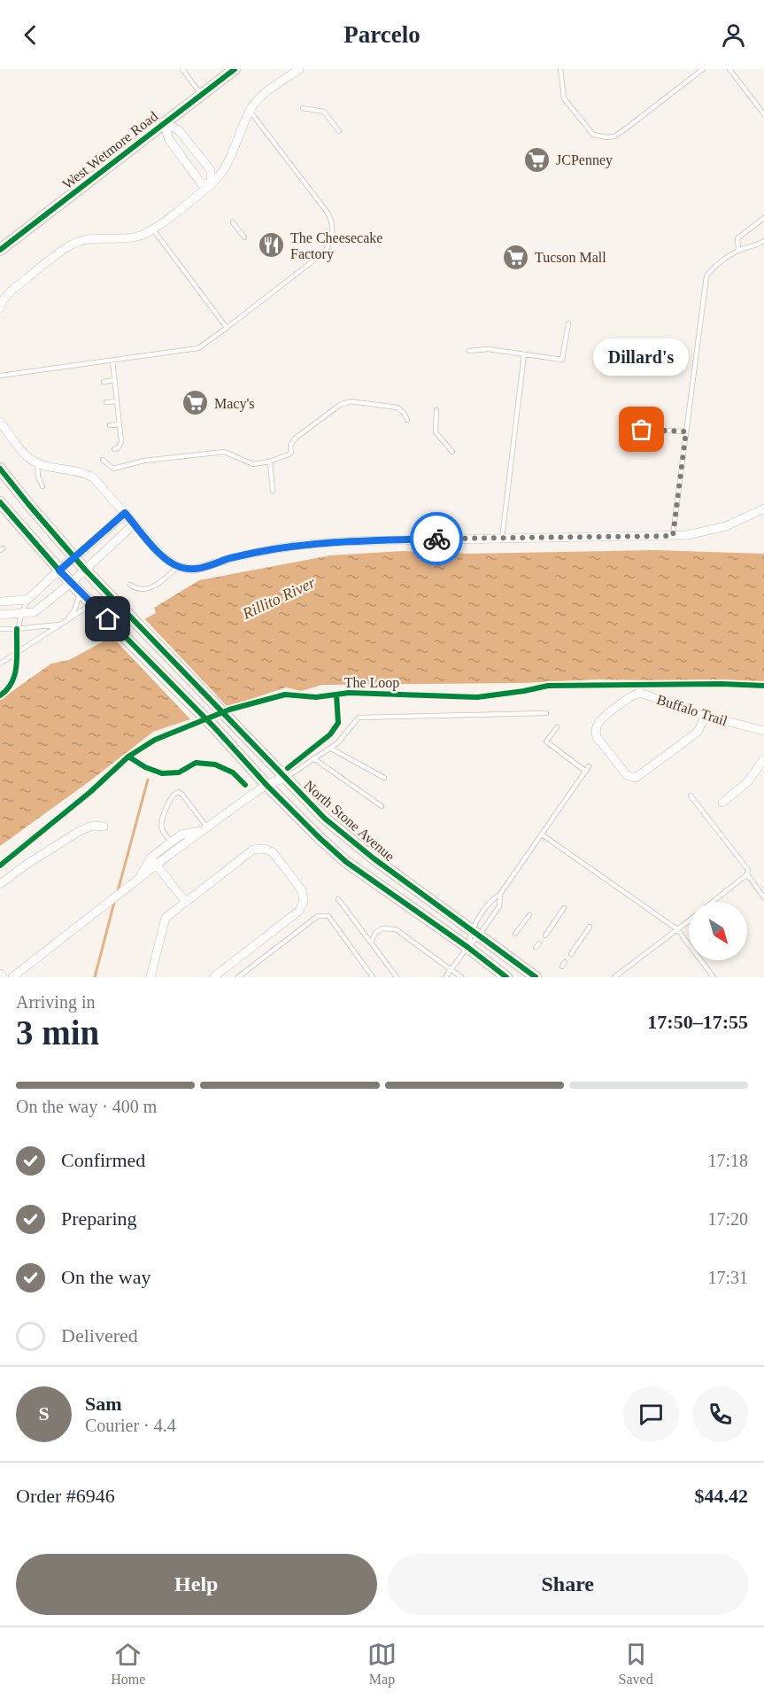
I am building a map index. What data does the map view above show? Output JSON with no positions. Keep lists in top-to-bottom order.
{
  "streets": {
    "main road": ["West Wetmore Road", "North Stone Avenue"],
    "street": ["Buffalo Trail"],
    "cycle path": ["The Loop"]
  },
  "water": ["Rillito River"],
  "places": {
    "supermarket": ["JCPenney", "Tucson Mall", "Macy's"],
    "restaurant": ["The Cheesecake Factory"],
    "other": ["Dillard's"]
  },
  "north": "bottom right",
  "page": {
    "header": "Parcelo",
    "bubble": "Dillard's",
    "heading": ["3 min", "Arriving in", "17:50–17:55"],
    "panel": [
      "Sam",
      "Courier · 4.4",
      "Order #6946",
      "$44.42"
    ],
    "bar": "On the way · 400 m",
    "list": [
      ["Confirmed", "17:18"],
      ["Preparing", "17:20"],
      ["On the way", "17:31"],
      "Delivered"
    ],
    "round": "S",
    "buttons": ["Help", "Share"],
    "tabs": ["Home", "Map", "Saved"]
  }
}
